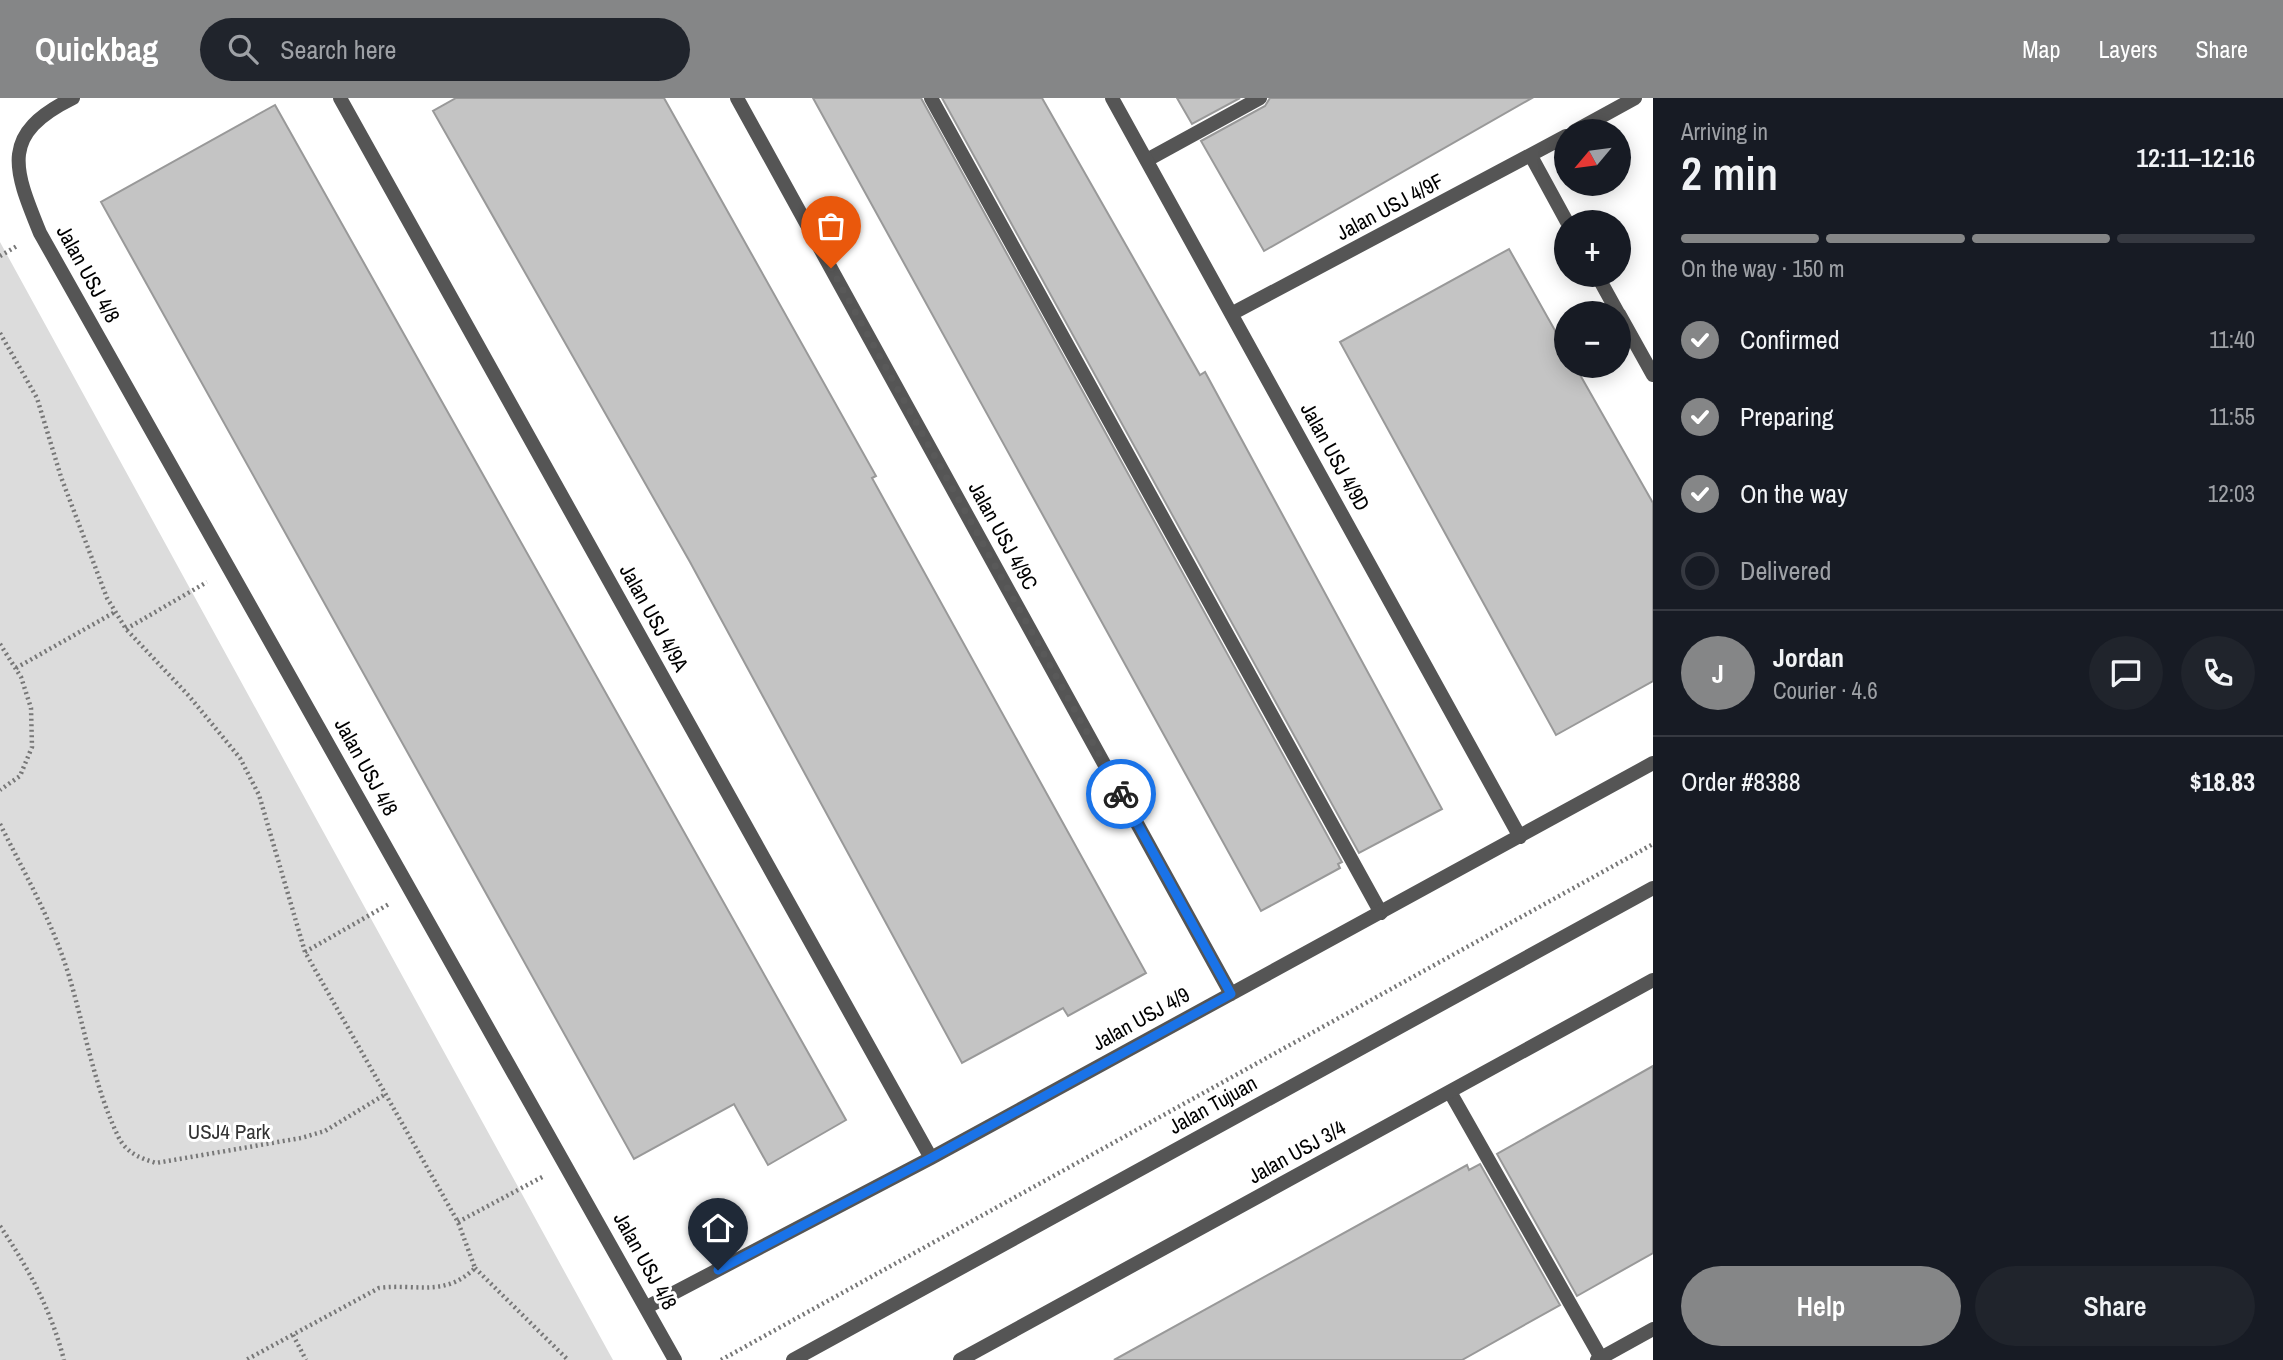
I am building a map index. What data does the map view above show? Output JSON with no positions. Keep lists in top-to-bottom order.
{
  "streets": {
    "street": [
      "Jalan USJ 4/9F",
      "Jalan USJ 4/8",
      "Jalan USJ 4/9D",
      "Jalan USJ 4/9C",
      "Jalan USJ 4/9A",
      "Jalan USJ 4/9",
      "Jalan Tujuan",
      "Jalan USJ 3/4"
    ]
  },
  "crossings": [
    ["Jalan USJ 4/9F", "Jalan USJ 4/9D"],
    ["Jalan USJ 4/8", "Jalan USJ 4/9"],
    ["Jalan USJ 4/9D", "Jalan USJ 4/9"],
    ["Jalan USJ 4/9C", "Jalan USJ 4/9"],
    ["Jalan USJ 4/9A", "Jalan USJ 4/9"]
  ],
  "parks": ["USJ4 Park"],
  "north": "bottom left",
  "page": {
    "header": "Quickbag",
    "search": "Search here",
    "nav": ["Map", "Layers", "Share"],
    "heading": ["2 min", "Arriving in", "12:11–12:16"],
    "panel": [
      "Jordan",
      "Courier · 4.6",
      "Order #8388",
      "$18.83"
    ],
    "map_buttons": ["+", "−"],
    "bar": "On the way · 150 m",
    "list": [
      ["Confirmed", "11:40"],
      ["Preparing", "11:55"],
      ["On the way", "12:03"],
      "Delivered"
    ],
    "round": "J",
    "buttons": ["Help", "Share"]
  }
}
